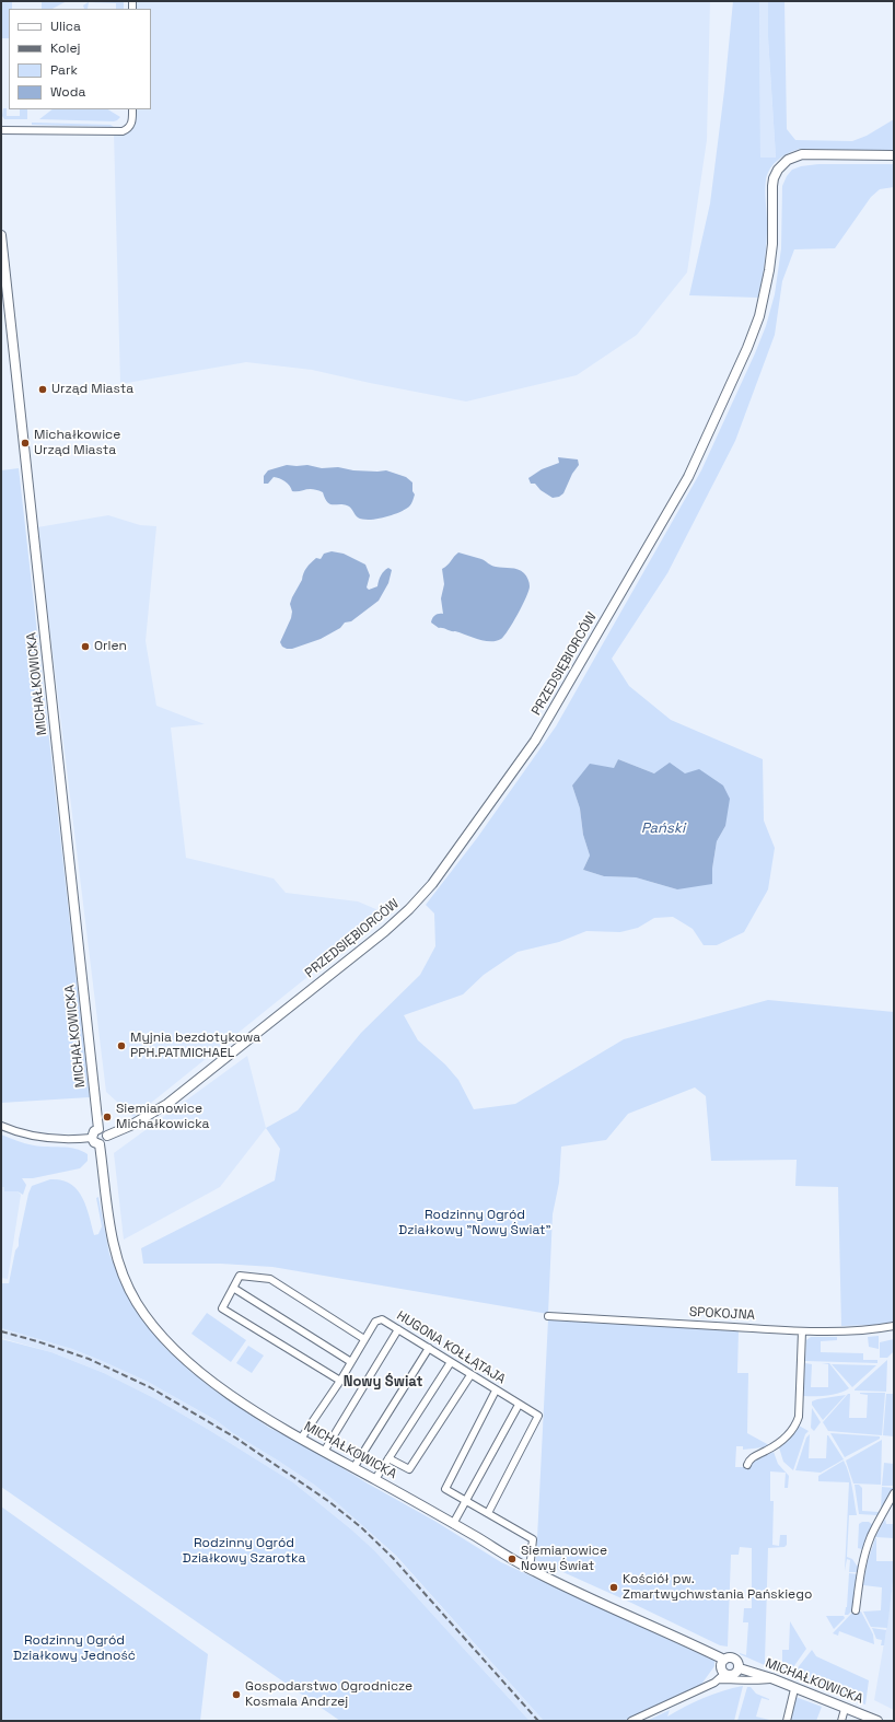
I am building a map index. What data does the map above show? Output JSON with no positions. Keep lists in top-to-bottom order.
{
  "streets": {
    "street": [
      "PRZEDSIĘBIORCÓW",
      "MICHAŁKOWICKA",
      "SPOKOJNA",
      "HUGONA KOŁŁĄTAJA"
    ]
  },
  "crossings": [
    ["PRZEDSIĘBIORCÓW", "MICHAŁKOWICKA"],
    ["MICHAŁKOWICKA", "HUGONA KOŁŁĄTAJA"]
  ],
  "districts": ["Nowy Świat"],
  "water": ["Pański"],
  "parks": ["Rodzinny Ogród Działkowy \"Nowy Świat\"", "Rodzinny Ogród Działkowy Szarotka", "Rodzinny Ogród Działkowy Jedność"],
  "places": [
    "Urząd Miasta",
    "Michałkowice Urząd Miasta",
    "Orlen",
    "Myjnia bezdotykowa PPH.PATMICHAEL",
    "Siemianowice Michałkowicka",
    "Siemianowice Nowy Świat",
    "Kościół pw. Zmartwychwstania Pańskiego",
    "Gospodarstwo Ogrodnicze Kosmala Andrzej"
  ],
  "legend": [
    "Ulica",
    "Kolej",
    "Park",
    "Woda"
  ]
}
